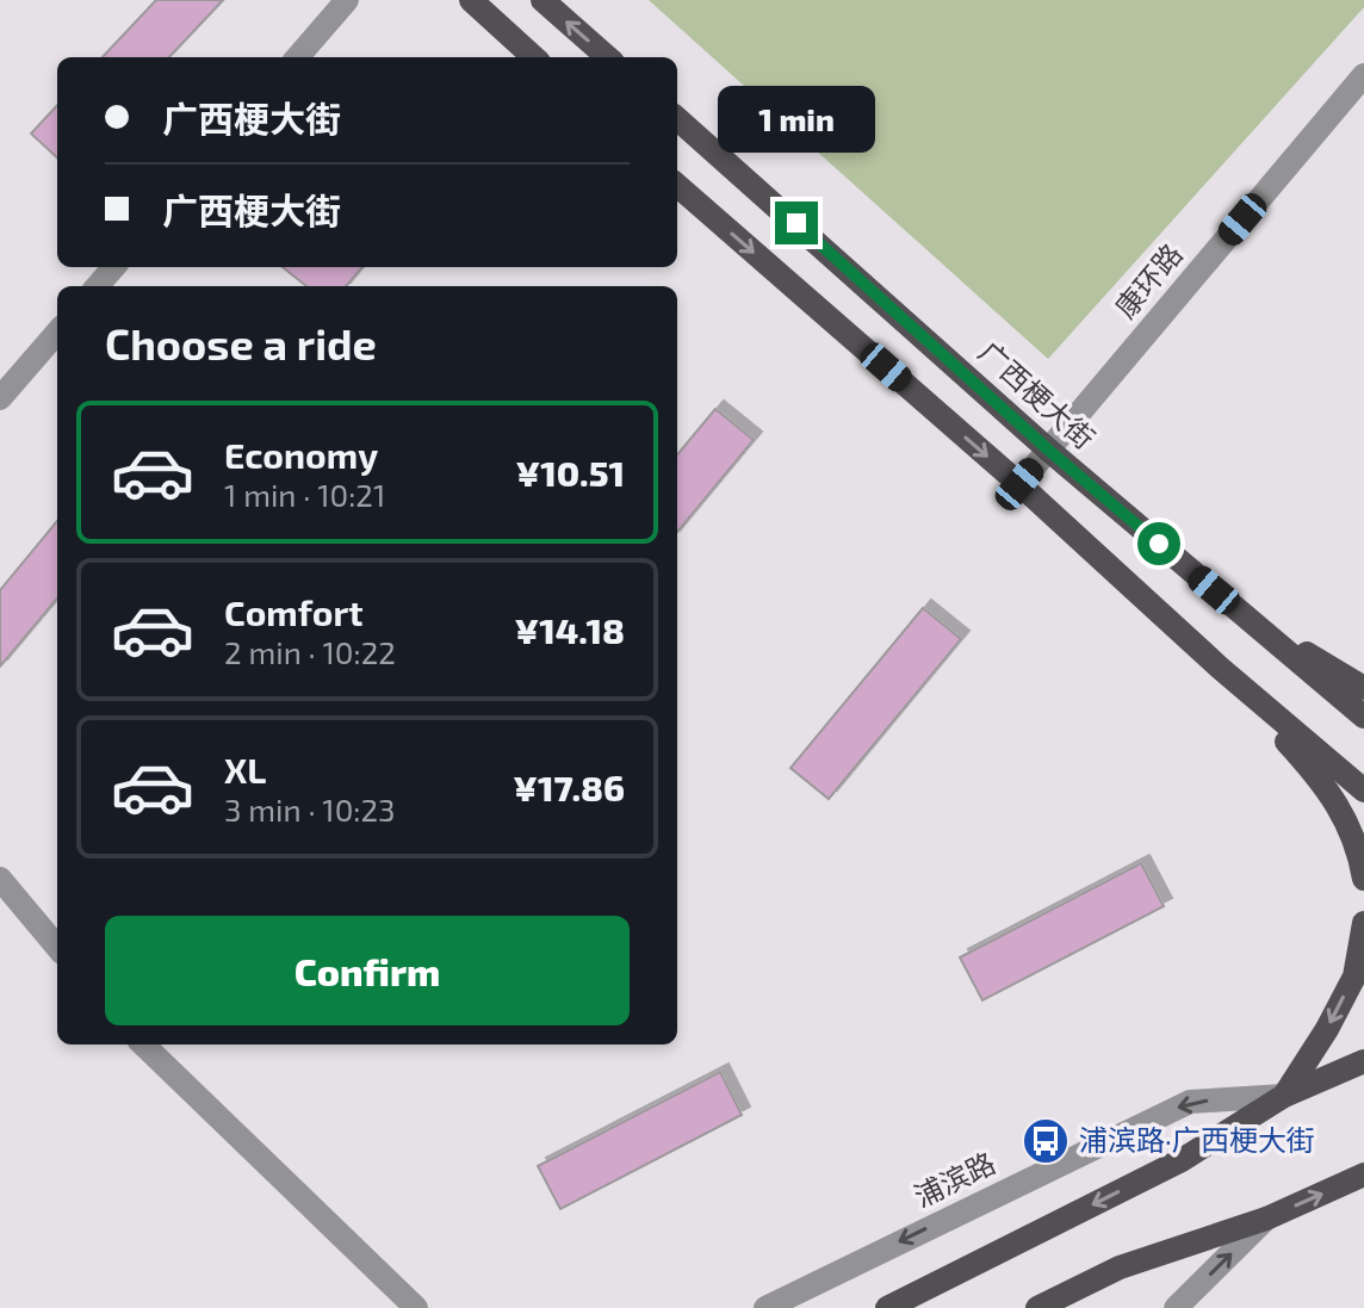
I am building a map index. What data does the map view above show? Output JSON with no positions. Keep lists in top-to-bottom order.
{
  "streets": {
    "main road": ["广西梗大街", "浦滨路"],
    "street": ["康环路"]
  },
  "crossings": [
    ["康环路", "广西梗大街"]
  ],
  "places": {
    "bus stop": ["浦滨路·广西梗大街"]
  },
  "page": {
    "banner": ["广西梗大街", "广西梗大街"],
    "bubble": "1 min",
    "heading": "Choose a ride",
    "list": [
      {
        "name": "Economy",
        "note": "1 min · 10:21",
        "value": "¥10.51"
      },
      {
        "name": "Comfort",
        "note": "2 min · 10:22",
        "value": "¥14.18"
      },
      {
        "name": "XL",
        "note": "3 min · 10:23",
        "value": "¥17.86"
      }
    ],
    "buttons": "Confirm"
  }
}
